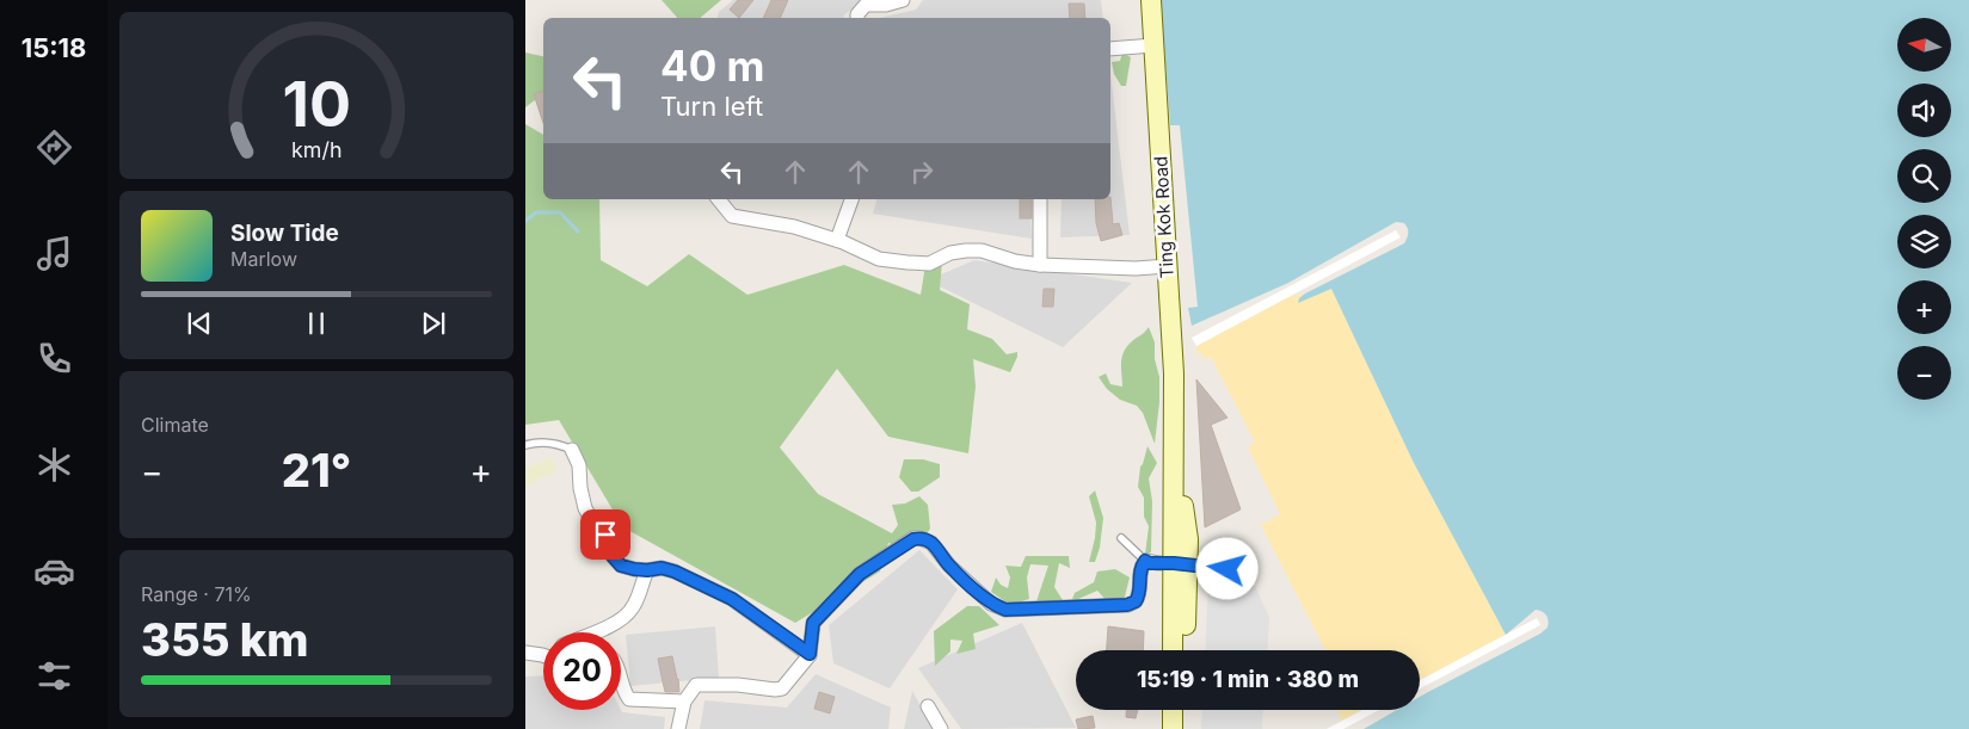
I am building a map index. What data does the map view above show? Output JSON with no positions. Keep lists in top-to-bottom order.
{
  "streets": {
    "main road": ["Ting Kok Road"]
  },
  "north": "left",
  "page": {
    "tabs": "15:18",
    "map_buttons": ["+", "−"],
    "turn": ["40 m", "Turn left"],
    "song": ["Slow Tide", "Marlow"],
    "tile": [
      "Climate",
      ["Range · 71%", "355 km"]
    ],
    "heat": ["−", "21°", "+"],
    "limit": "20",
    "trip": "15:19 · 1 min · 380 m",
    "gauge": ["10", "km/h"]
  }
}
